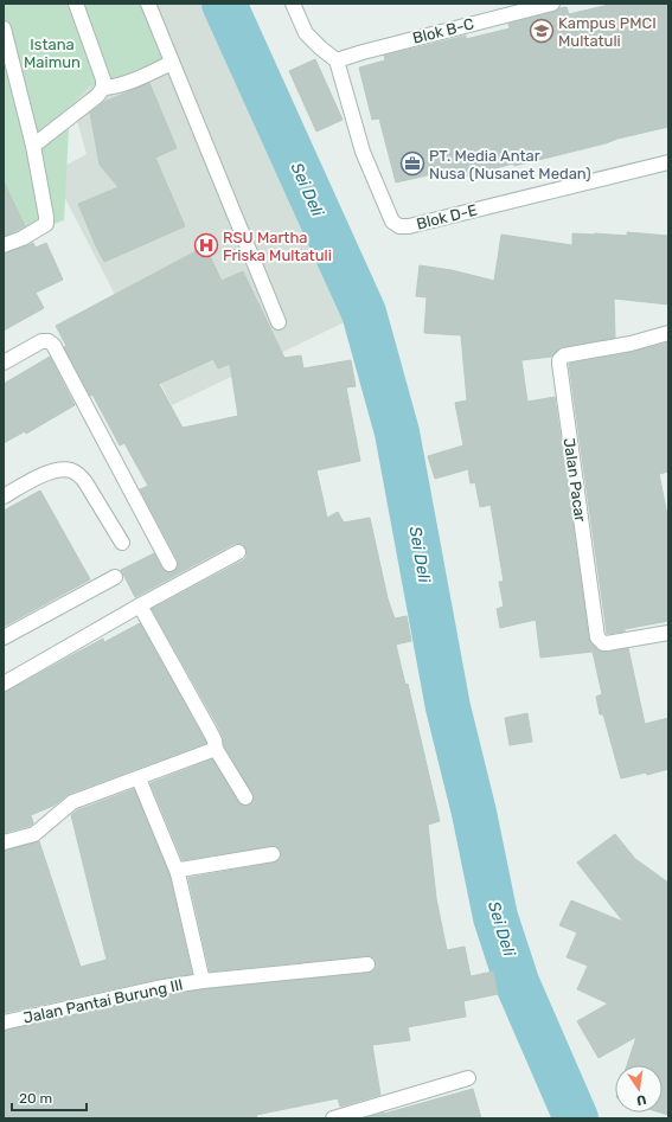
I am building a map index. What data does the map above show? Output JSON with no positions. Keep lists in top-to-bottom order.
{
  "streets": {
    "street": [
      "Blok B-C",
      "Blok D-E",
      "Jalan Pacar",
      "Jalan Pantai Burung III"
    ]
  },
  "crossings": [
    ["Blok B-C", "Blok D-E"]
  ],
  "water": ["Sei Deli"],
  "parks": ["Istana Maimun"],
  "places": {
    "school or university": ["Kampus PMCI Multatuli"],
    "office": ["PT. Media Antar Nusa (Nusanet Medan)"],
    "hospital": ["RSU Martha Friska Multatuli"]
  },
  "scale_bar": "20 m",
  "north": "bottom"
}
